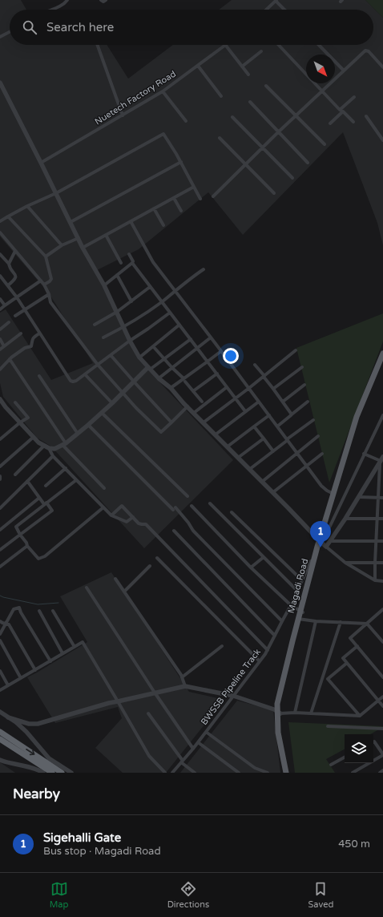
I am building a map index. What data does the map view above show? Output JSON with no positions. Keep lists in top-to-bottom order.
{
  "streets": {
    "main road": ["Magadi Road"],
    "street": ["Nuetech Factory Road", "BWSSB Pipeline Track"]
  },
  "crossings": [
    ["Magadi Road", "BWSSB Pipeline Track"]
  ],
  "north": "bottom right",
  "page": {
    "search": "Search here",
    "pins": "1",
    "heading": "Nearby",
    "list": [
      {
        "mark": "1",
        "name": "Sigehalli Gate",
        "note": "Bus stop · Magadi Road",
        "value": "450 m"
      }
    ],
    "nav": ["Map", "Directions", "Saved"]
  }
}
